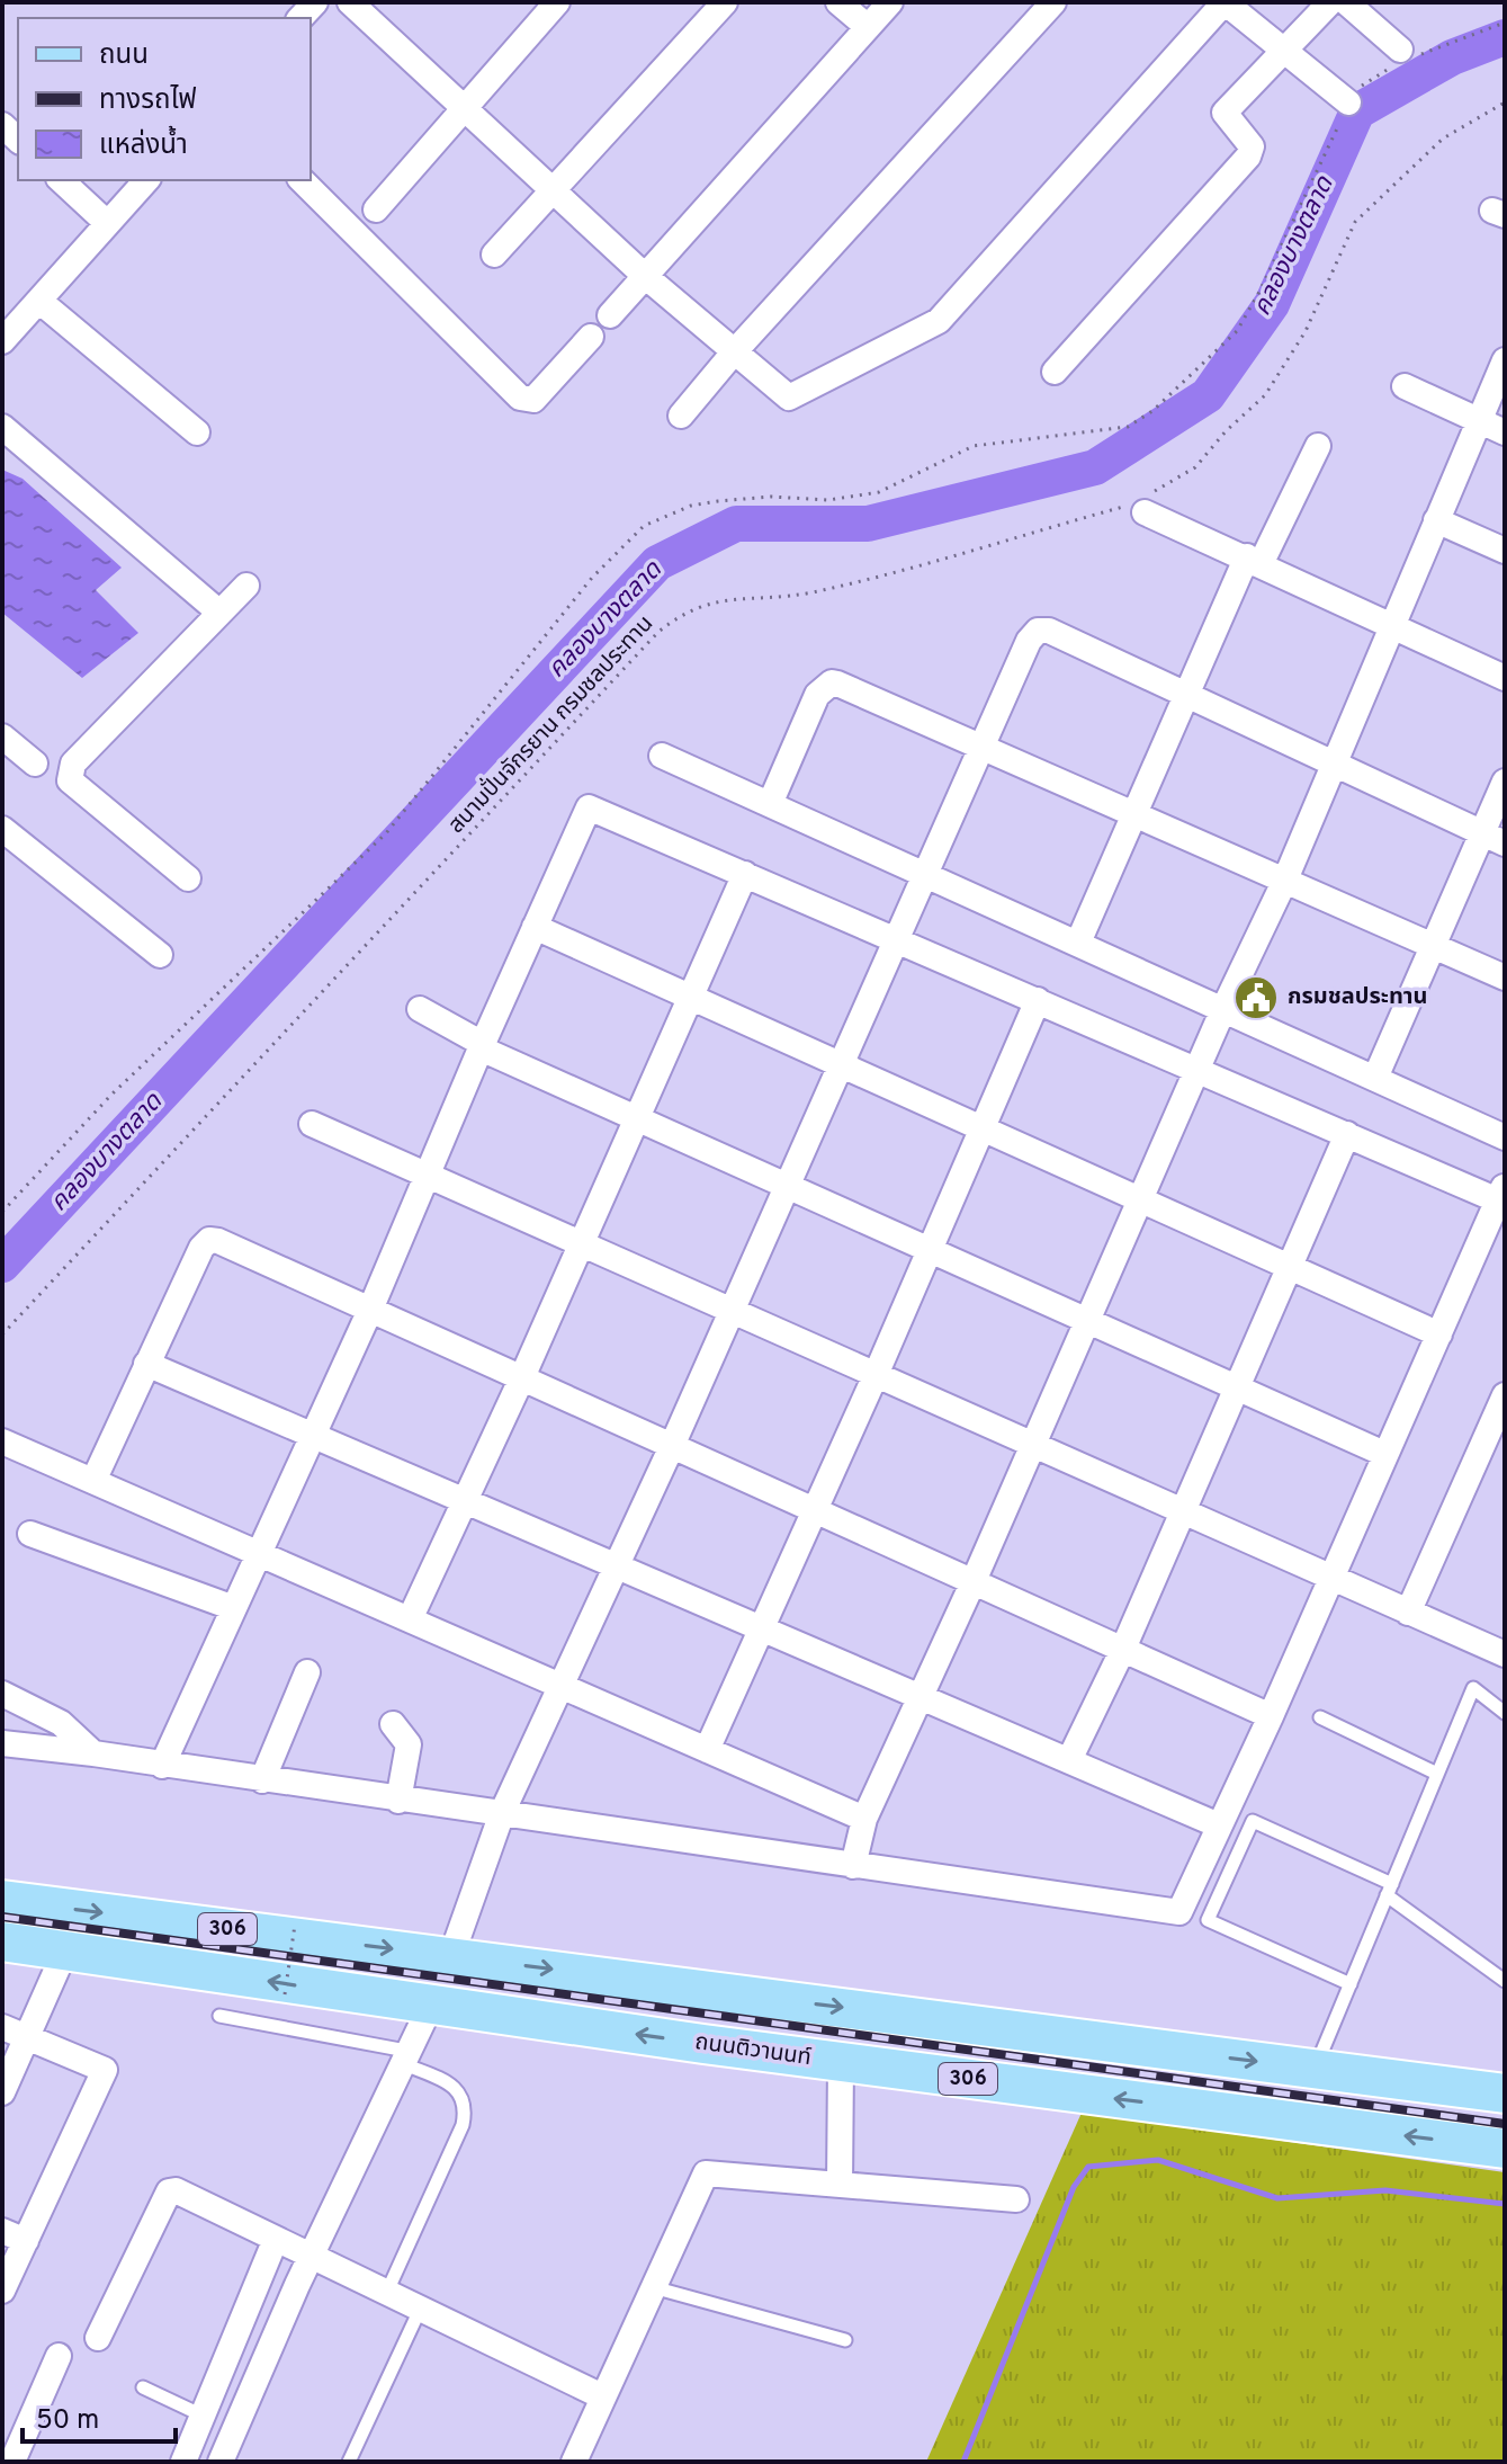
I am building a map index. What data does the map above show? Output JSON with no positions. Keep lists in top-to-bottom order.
{
  "streets": {
    "main road": ["306", "ถนนติวานนท์"],
    "path": ["สนามปั่นจักรยาน กรมชลประทาน"]
  },
  "water": ["คลองบางตลาด"],
  "places": {
    "public building": ["กรมชลประทาน"]
  },
  "legend": ["ถนน", "ทางรถไฟ", "แหล่งน้ำ"],
  "scale_bar": "50 m"
}
